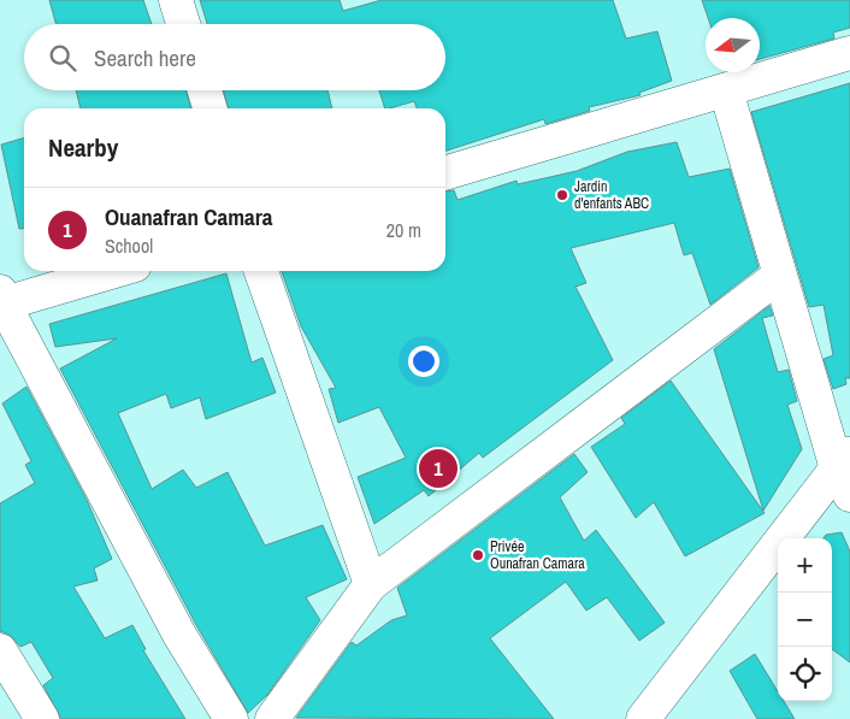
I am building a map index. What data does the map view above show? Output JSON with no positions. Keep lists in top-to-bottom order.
{
  "places": ["Jardin d'enfants ABC", "Privée Ounafran Camara"],
  "north": "left",
  "page": {
    "search": "Search here",
    "heading": "Nearby",
    "list": [
      {
        "mark": "1",
        "name": "Ouanafran Camara",
        "note": "School",
        "value": "20 m"
      }
    ],
    "pins": "1",
    "map_buttons": ["+", "−"]
  }
}
